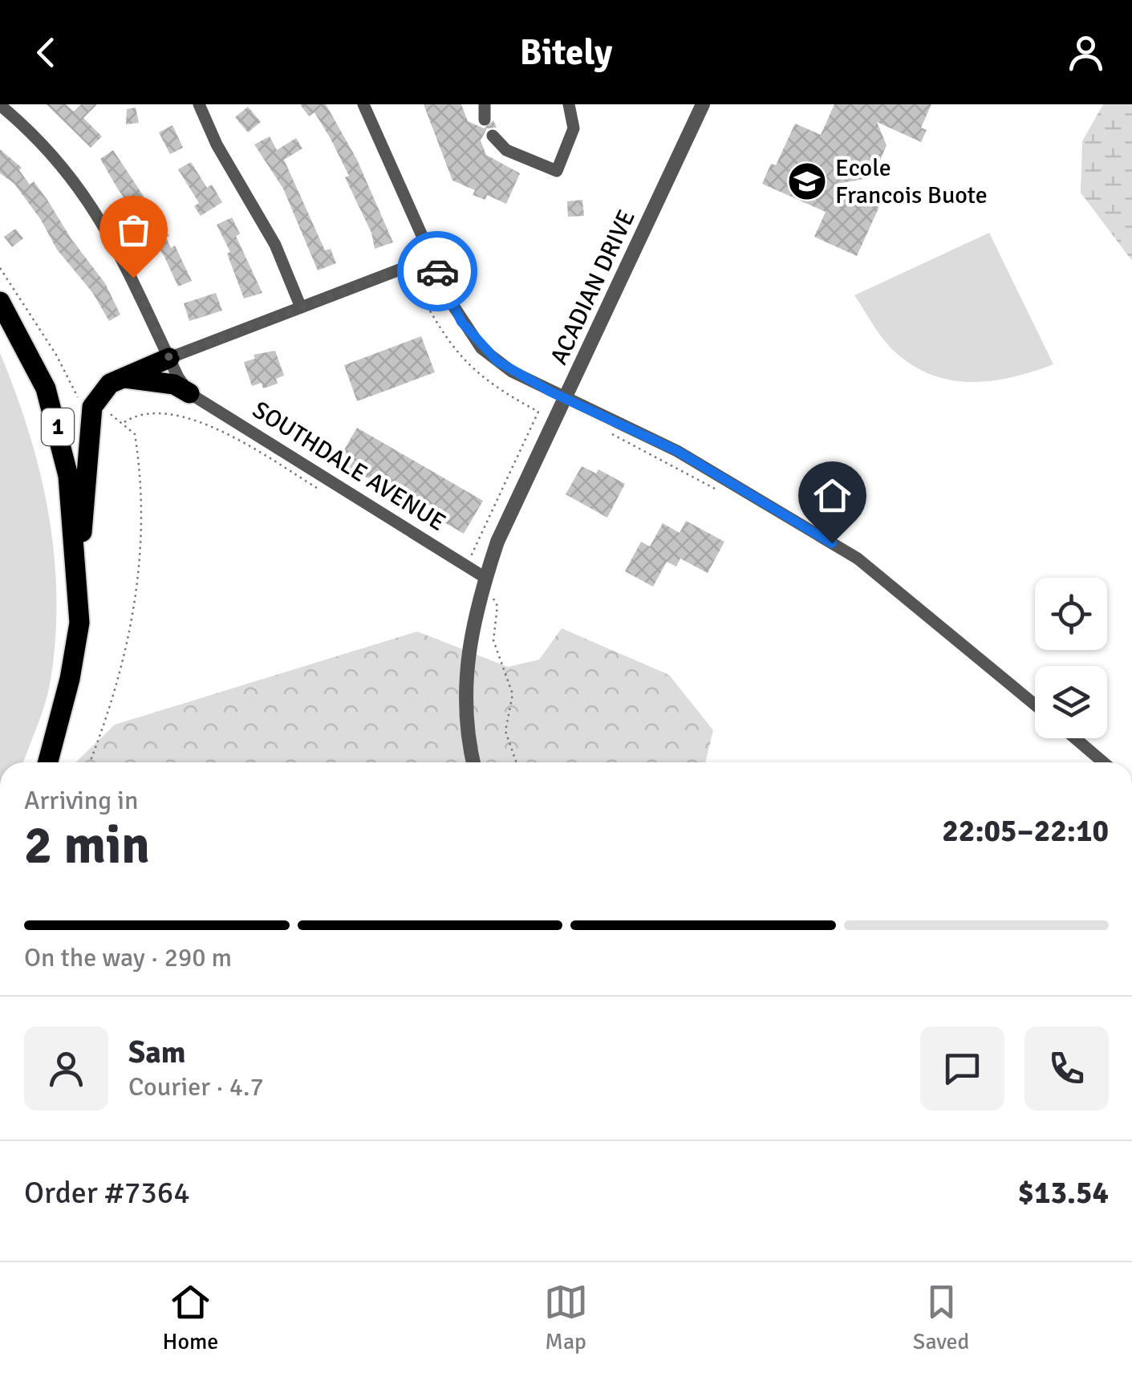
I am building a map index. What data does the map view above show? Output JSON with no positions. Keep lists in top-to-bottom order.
{
  "streets": {
    "highway": ["1"],
    "street": ["ACADIAN DRIVE", "SOUTHDALE AVENUE"]
  },
  "crossings": [
    ["ACADIAN DRIVE", "SOUTHDALE AVENUE"]
  ],
  "places": {
    "school or university": ["Ecole Francois Buote"]
  },
  "page": {
    "header": "Bitely",
    "heading": ["2 min", "Arriving in", "22:05–22:10"],
    "panel": [
      "Sam",
      "Courier · 4.7",
      "Order #7364",
      "$13.54"
    ],
    "bar": "On the way · 290 m",
    "tabs": ["Home", "Map", "Saved"]
  }
}
